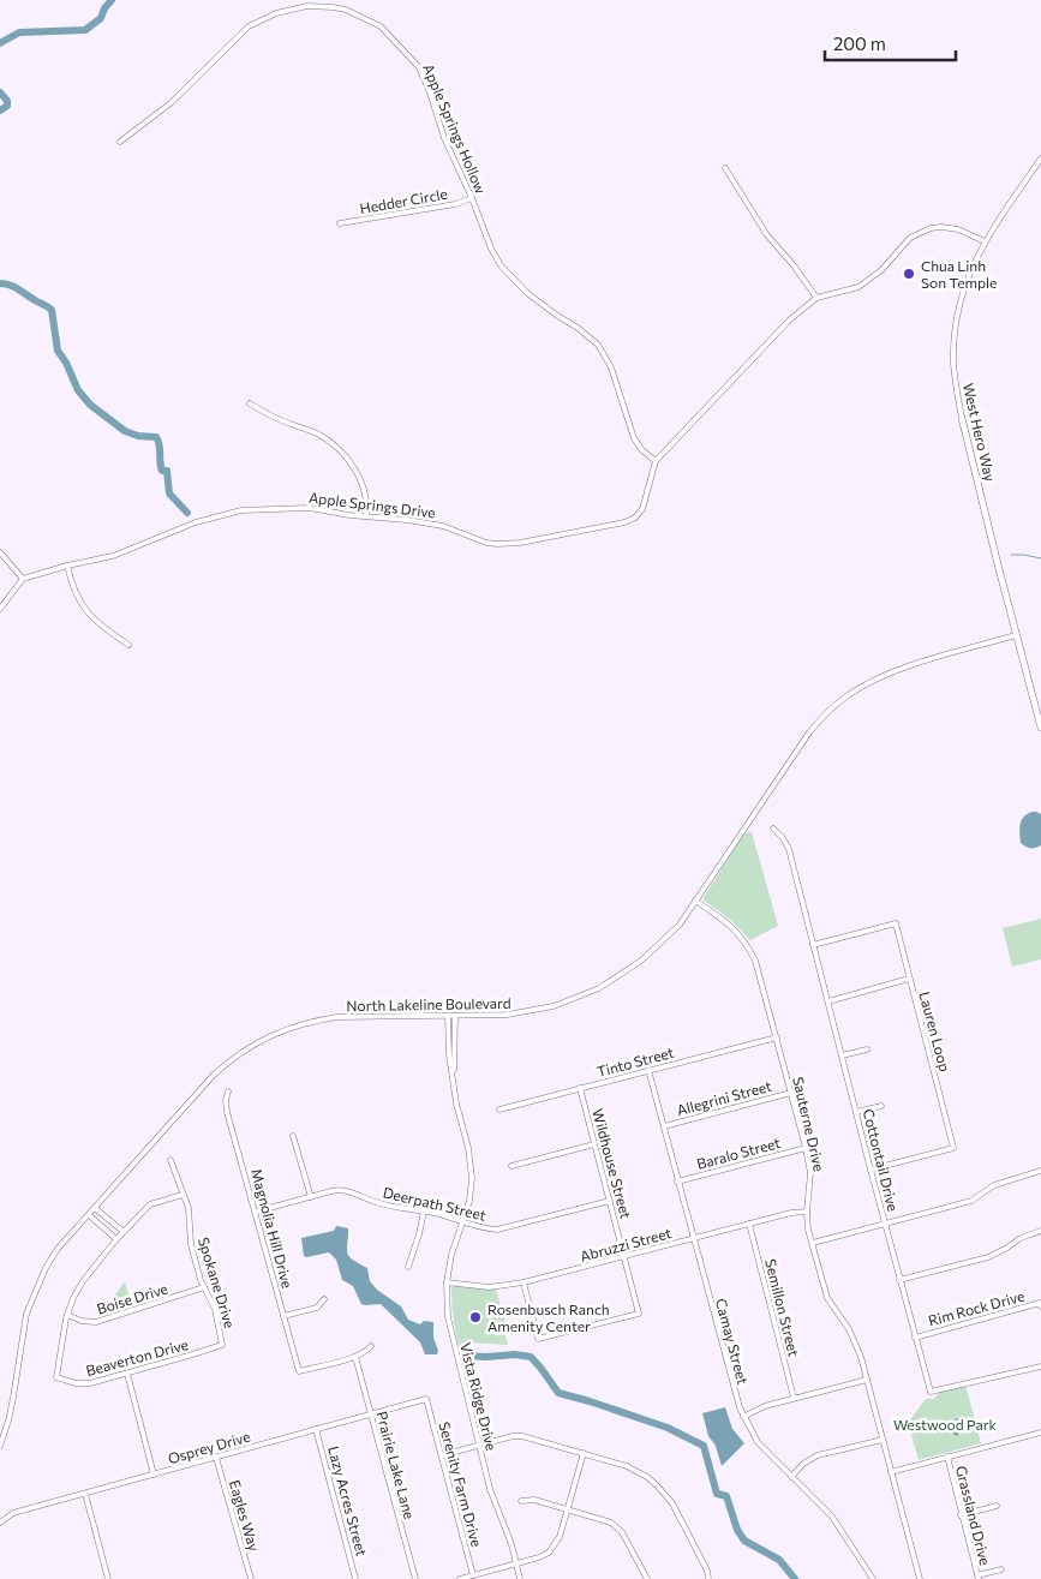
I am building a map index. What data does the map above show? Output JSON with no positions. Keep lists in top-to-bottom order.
{
  "streets": {
    "main road": ["West Hero Way"],
    "street": [
      "Apple Springs Hollow",
      "Hedder Circle",
      "Apple Springs Drive",
      "North Lakeline Boulevard",
      "Lauren Loop",
      "Tinto Street",
      "Allegrini Street",
      "Sauterne Drive",
      "Baralo Street",
      "Cottontail Drive",
      "Wildhouse Street",
      "Deerpath Street",
      "Magnolia Hill Drive",
      "Abruzzi Street",
      "Spokane Drive",
      "Boise Drive",
      "Semillon Street",
      "Rim Rock Drive",
      "Camay Street",
      "Beaverton Drive",
      "Vista Ridge Drive",
      "Osprey Drive",
      "Prairie Lake Lane",
      "Serenity Farm Drive",
      "Lazy Acres Street",
      "Eagles Way",
      "Grassland Drive"
    ]
  },
  "crossings": [
    ["Apple Springs Hollow", "Hedder Circle"],
    ["Apple Springs Hollow", "Apple Springs Drive"],
    ["West Hero Way", "Apple Springs Drive"],
    ["West Hero Way", "North Lakeline Boulevard"],
    ["North Lakeline Boulevard", "Sauterne Drive"],
    ["North Lakeline Boulevard", "Vista Ridge Drive"],
    ["Lauren Loop", "Cottontail Drive"],
    ["Tinto Street", "Sauterne Drive"],
    ["Tinto Street", "Wildhouse Street"],
    ["Tinto Street", "Camay Street"],
    ["Allegrini Street", "Sauterne Drive"],
    ["Allegrini Street", "Camay Street"],
    ["Sauterne Drive", "Baralo Street"],
    ["Sauterne Drive", "Abruzzi Street"],
    ["Baralo Street", "Camay Street"],
    ["Cottontail Drive", "Rim Rock Drive"],
    ["Wildhouse Street", "Deerpath Street"],
    ["Wildhouse Street", "Abruzzi Street"],
    ["Deerpath Street", "Magnolia Hill Drive"],
    ["Deerpath Street", "Vista Ridge Drive"],
    ["Magnolia Hill Drive", "Prairie Lake Lane"],
    ["Abruzzi Street", "Semillon Street"],
    ["Abruzzi Street", "Camay Street"],
    ["Abruzzi Street", "Vista Ridge Drive"],
    ["Spokane Drive", "Boise Drive"],
    ["Spokane Drive", "Beaverton Drive"],
    ["Boise Drive", "Beaverton Drive"],
    ["Osprey Drive", "Prairie Lake Lane"],
    ["Osprey Drive", "Serenity Farm Drive"],
    ["Osprey Drive", "Lazy Acres Street"],
    ["Osprey Drive", "Eagles Way"]
  ],
  "parks": ["Westwood Park"],
  "places": ["Chua Linh Son Temple", "Rosenbusch Ranch Amenity Center"],
  "scale_bar": "200 m"
}
